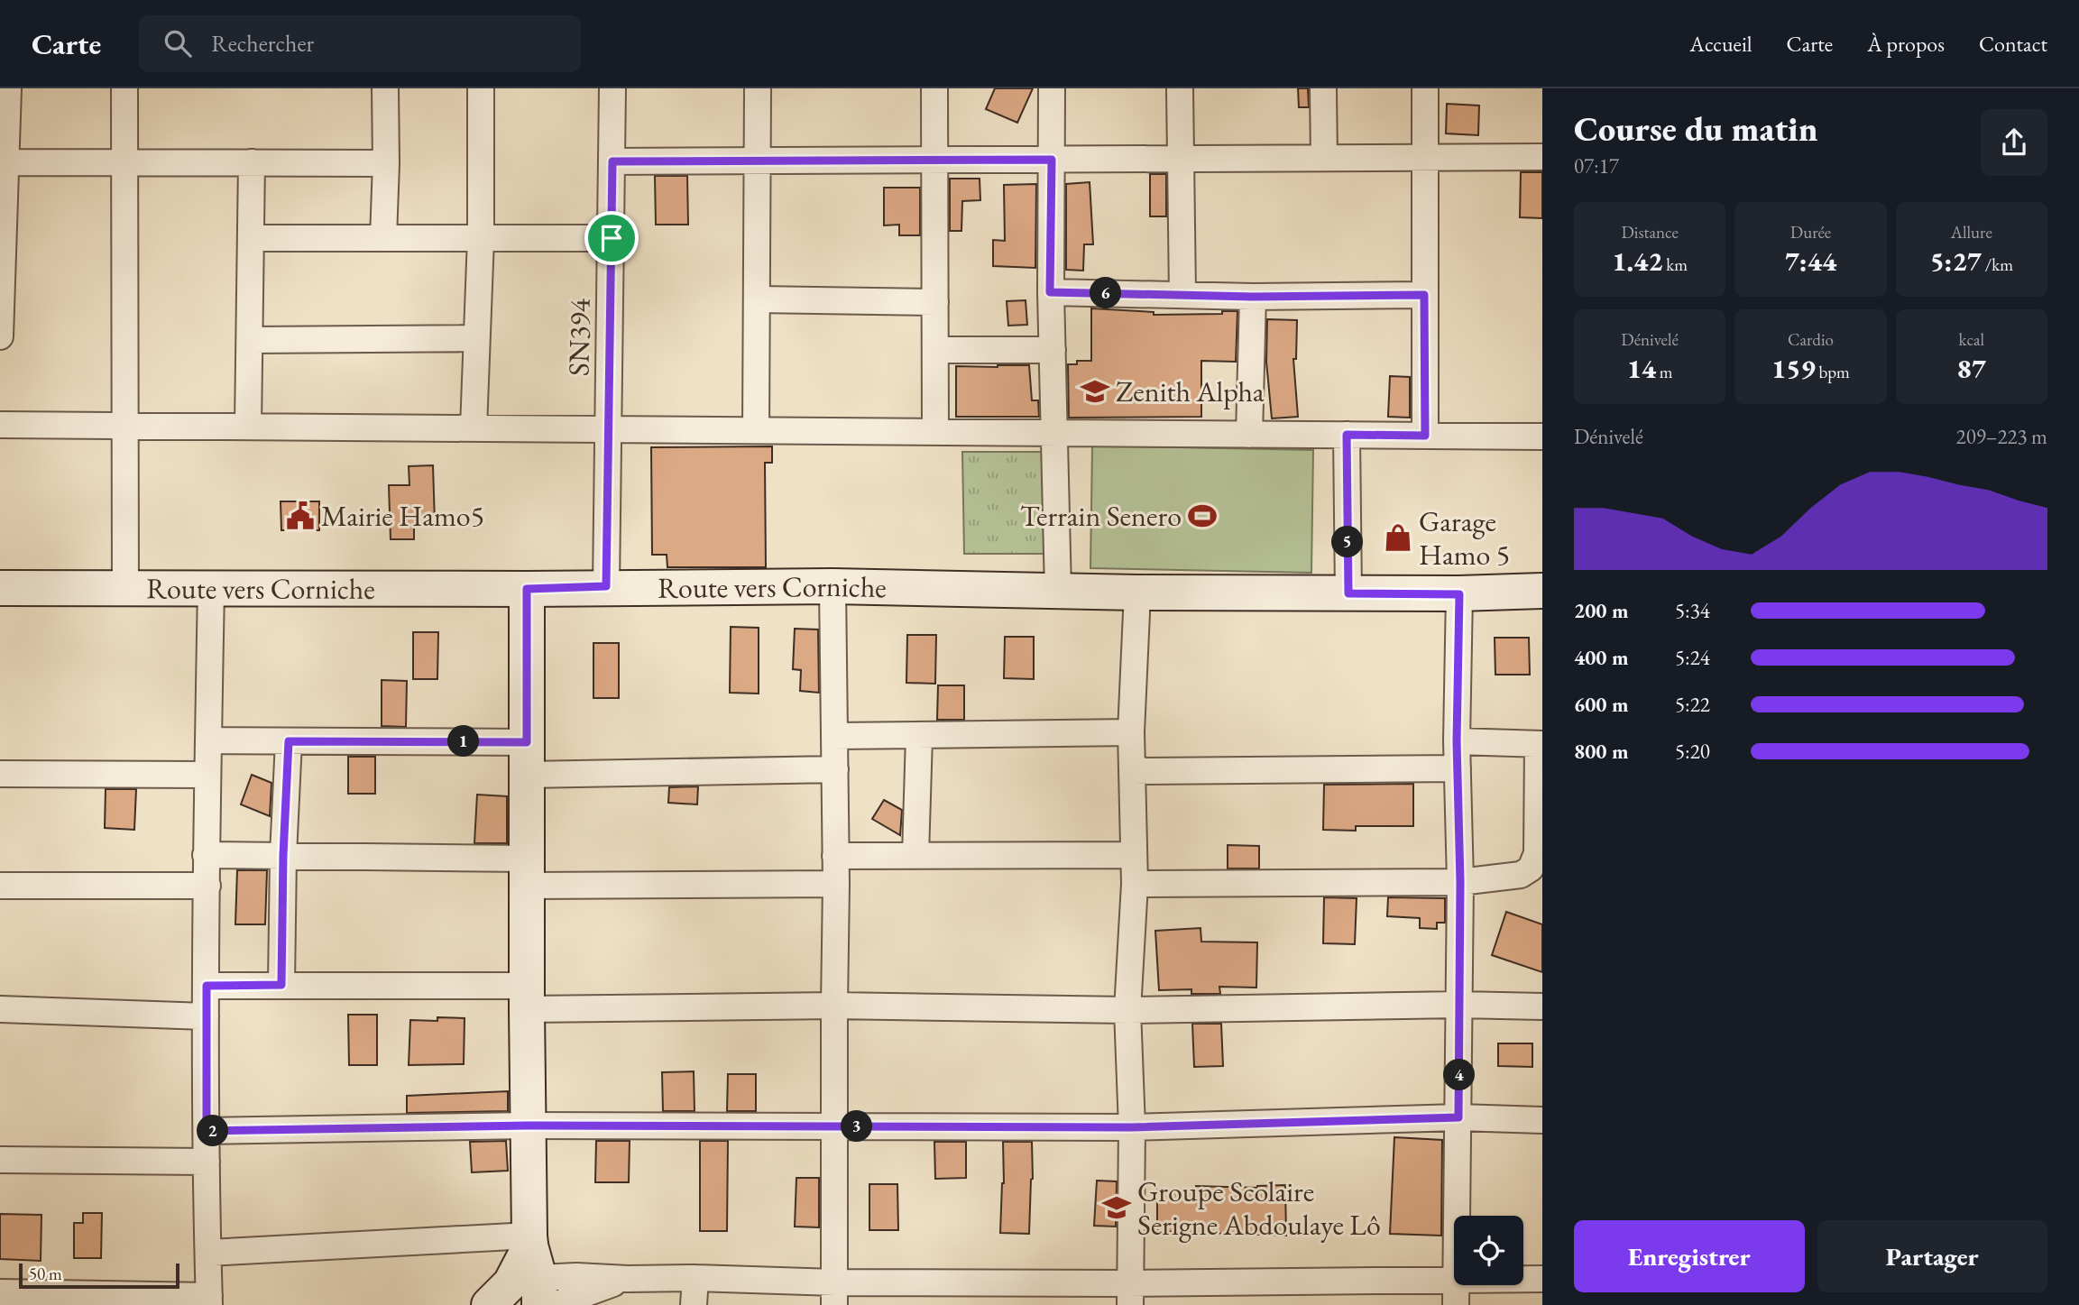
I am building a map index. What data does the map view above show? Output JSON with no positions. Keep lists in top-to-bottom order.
{
  "streets": {
    "main road": ["Route vers Corniche"],
    "street": ["SN394"]
  },
  "crossings": [
    ["SN394", "Route vers Corniche"]
  ],
  "places": {
    "school or university": ["Zenith Alpha", "Groupe Scolaire Serigne Abdoulaye Lô"],
    "public building": ["Mairie Hamo5"],
    "sports": ["Terrain Senero"],
    "shop": ["Garage Hamo 5"]
  },
  "scale_bar": "50 m",
  "page": {
    "header": "Carte",
    "search": "Rechercher",
    "nav": [
      "Accueil",
      "Carte",
      "À propos",
      "Contact"
    ],
    "heading": ["Course du matin", "07:17"],
    "stats": [
      ["Distance", "1.42 km"],
      ["Durée", "7:44"],
      ["Allure", "5:27 /km"],
      ["Dénivelé", "14 m"],
      ["Cardio", "159 bpm"],
      ["kcal", "87"]
    ],
    "pins": [
      "6",
      "5",
      "1",
      "4",
      "3",
      "2"
    ],
    "chart": ["Dénivelé", "209–223 m"],
    "list": [
      {
        "name": "200 m",
        "note": "5:34"
      },
      {
        "name": "400 m",
        "note": "5:24"
      },
      {
        "name": "600 m",
        "note": "5:22"
      },
      {
        "name": "800 m",
        "note": "5:20"
      }
    ],
    "buttons": ["Enregistrer", "Partager"],
    "scale": "50 m"
  }
}
